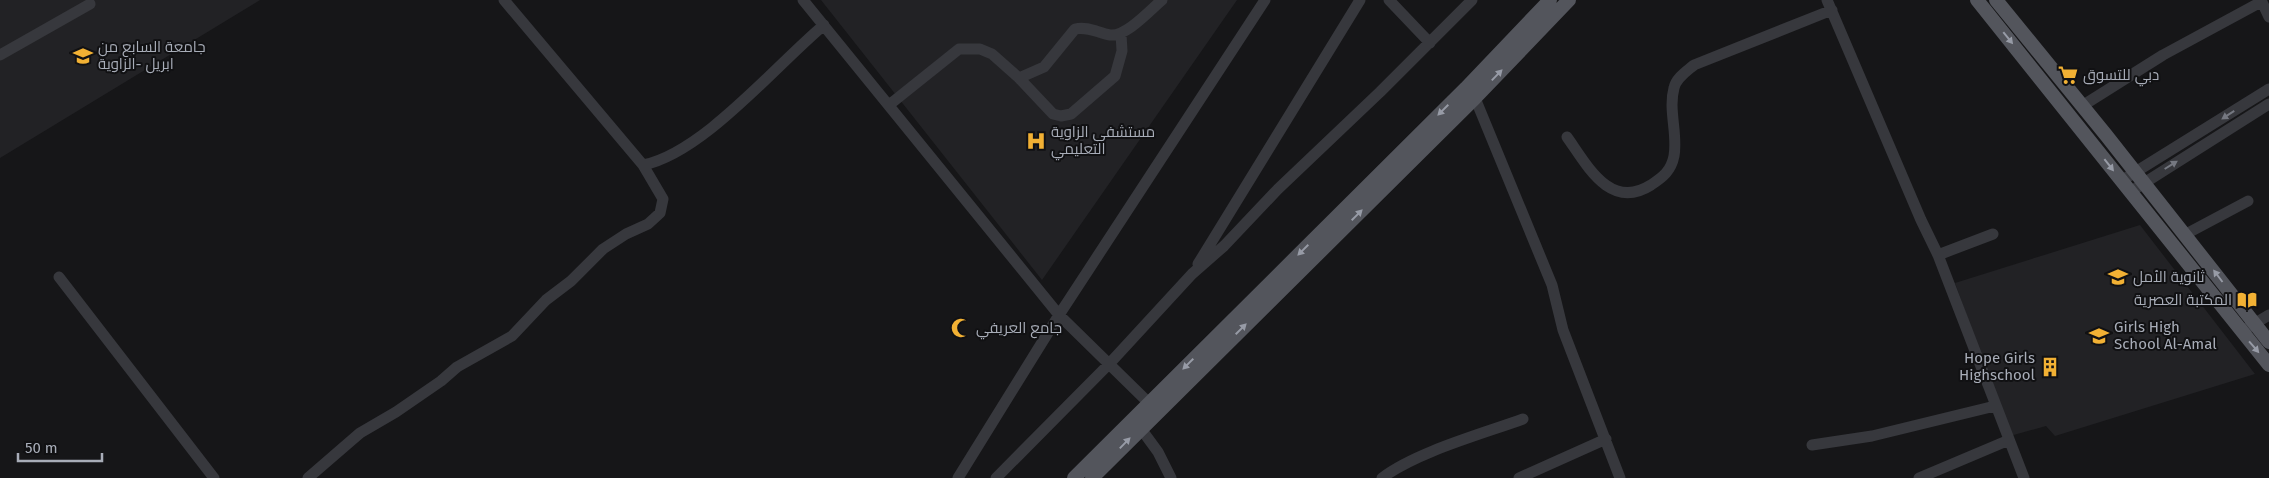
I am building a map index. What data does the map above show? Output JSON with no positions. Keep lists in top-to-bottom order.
{
  "places": {
    "school or university": ["جامعة السابع من ابريل -الزاوية", "ثانوية الأمل", "Girls High School Al-Amal"],
    "supermarket": ["دبي للتسوق"],
    "hospital": ["مستشفى الزاوية التعليمي"],
    "library": ["المكتبة العصرية"],
    "mosque": ["جامع العريفي"],
    "building": ["Hope Girls Highschool"]
  },
  "scale_bar": "50 m"
}
